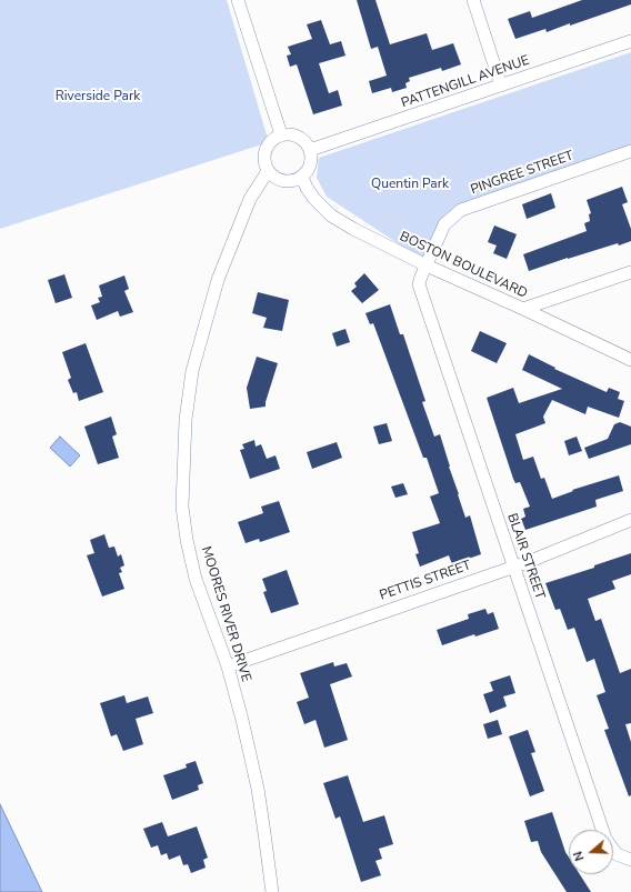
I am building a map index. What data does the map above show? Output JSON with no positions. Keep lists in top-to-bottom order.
{
  "streets": {
    "street": [
      "PATTENGILL AVENUE",
      "PINGREE STREET",
      "BOSTON BOULEVARD",
      "BLAIR STREET",
      "PETTIS STREET",
      "MOORES RIVER DRIVE"
    ]
  },
  "crossings": [
    ["PATTENGILL AVENUE", "BOSTON BOULEVARD"],
    ["PATTENGILL AVENUE", "MOORES RIVER DRIVE"],
    ["PINGREE STREET", "BOSTON BOULEVARD"],
    ["PINGREE STREET", "BLAIR STREET"],
    ["BOSTON BOULEVARD", "BLAIR STREET"],
    ["BOSTON BOULEVARD", "MOORES RIVER DRIVE"],
    ["BLAIR STREET", "PETTIS STREET"],
    ["PETTIS STREET", "MOORES RIVER DRIVE"]
  ],
  "parks": ["Riverside Park", "Quentin Park"],
  "north": "left"
}
